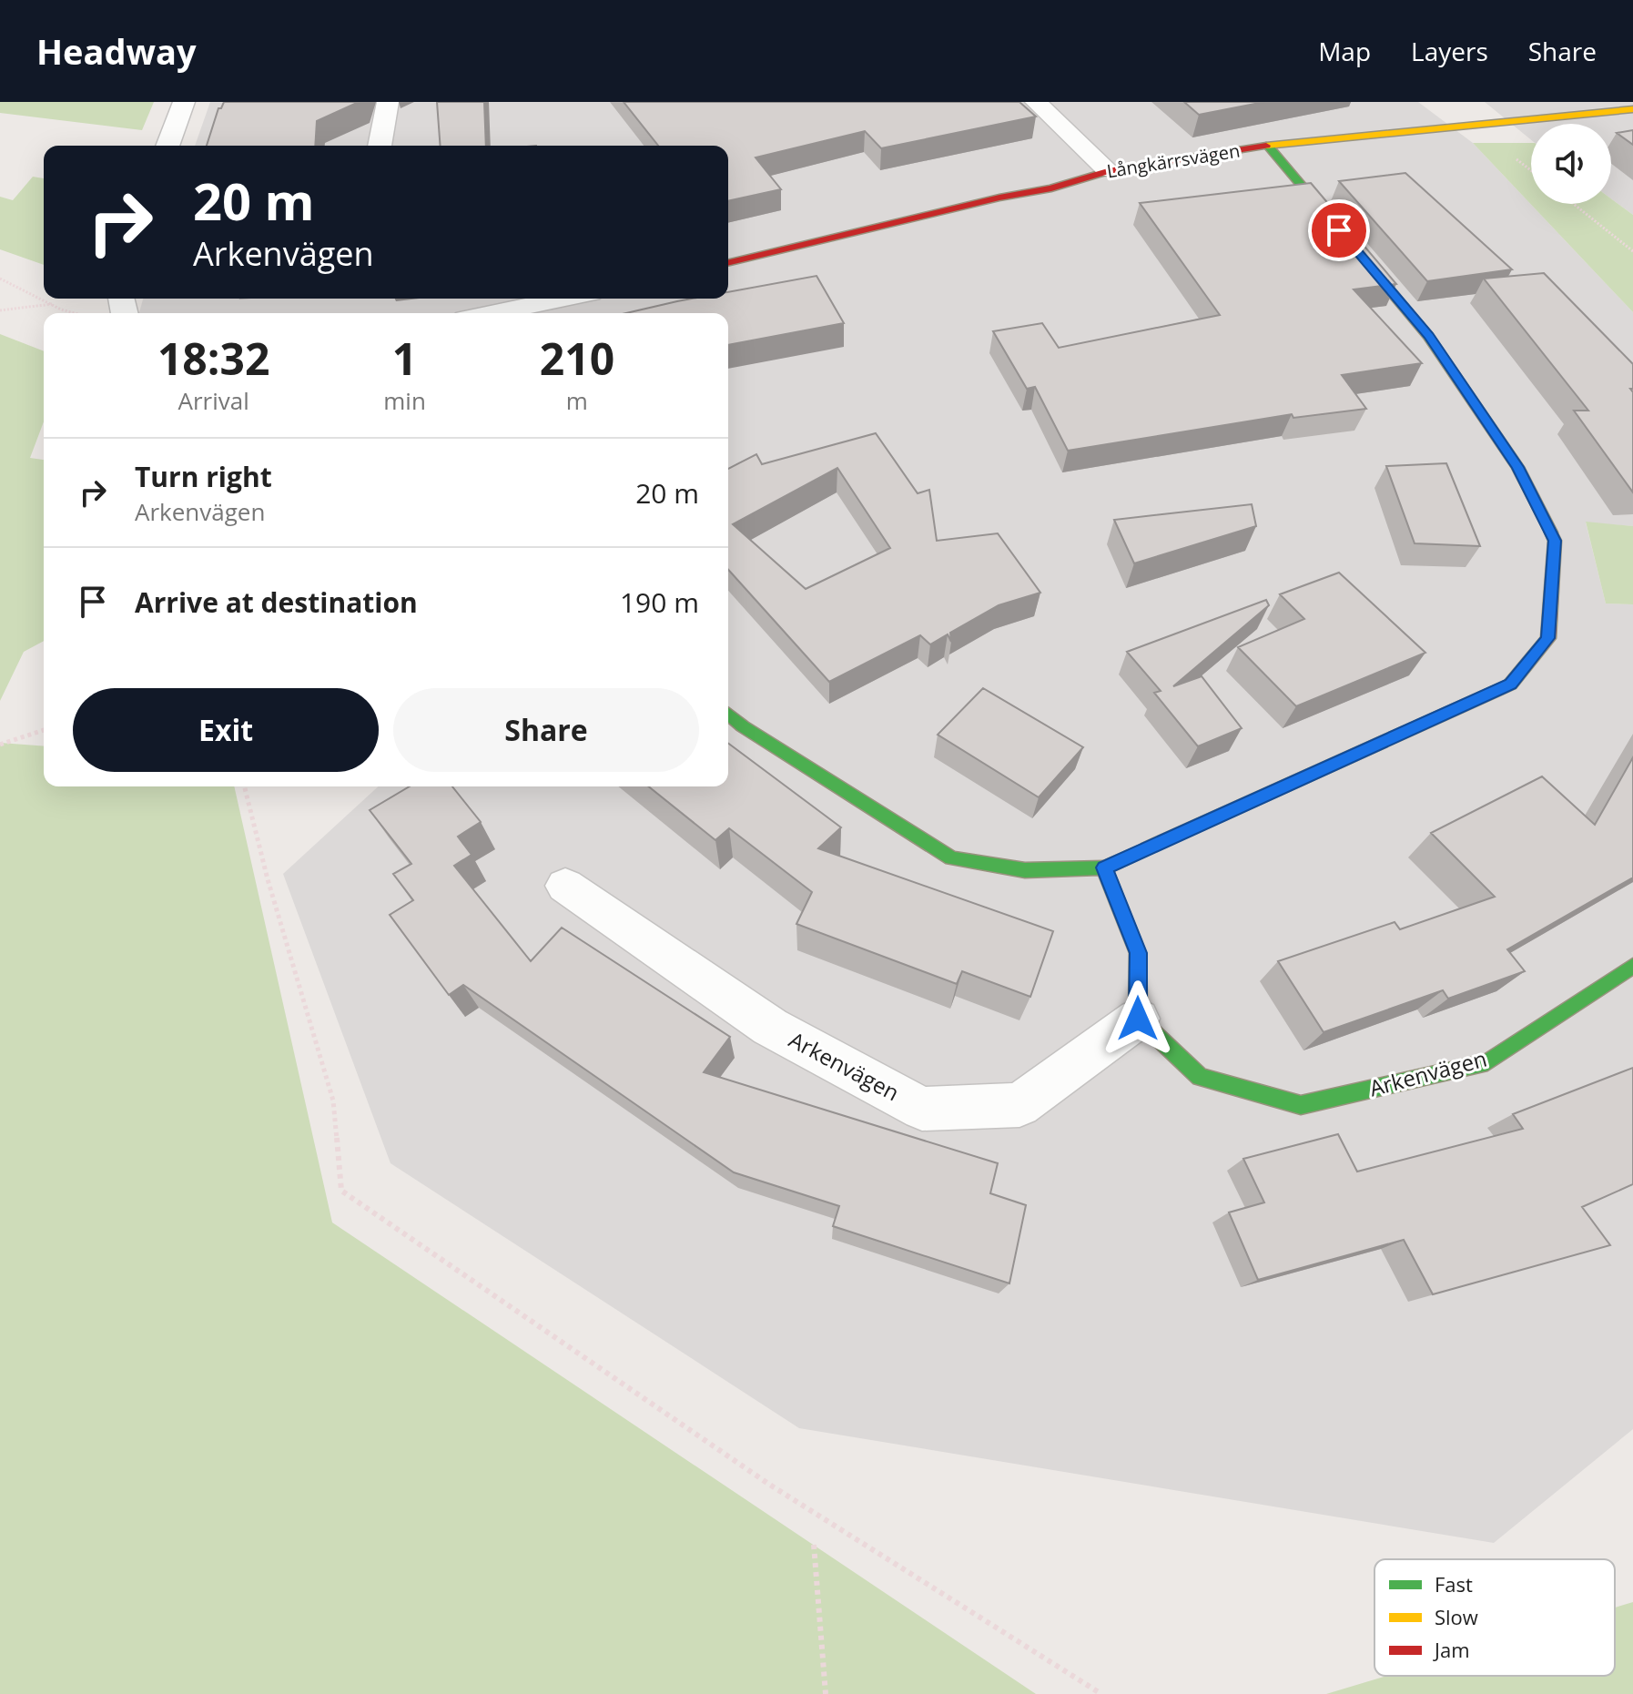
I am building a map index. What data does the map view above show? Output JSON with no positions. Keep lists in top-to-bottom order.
{
  "streets": {
    "street": ["Långkärrsvägen", "Arkenvägen"]
  },
  "legend": ["Fast", "Slow", "Jam"],
  "page": {
    "header": "Headway",
    "nav": ["Map", "Layers", "Share"],
    "turn": ["20 m", "Arkenvägen"],
    "eta": [
      "18:32",
      "Arrival",
      "1",
      "min",
      "210",
      "m"
    ],
    "list": [
      {
        "name": "Turn right",
        "note": "Arkenvägen",
        "value": "20 m"
      },
      {
        "name": "Arrive at destination",
        "value": "190 m"
      }
    ],
    "buttons": ["Exit", "Share"]
  }
}
